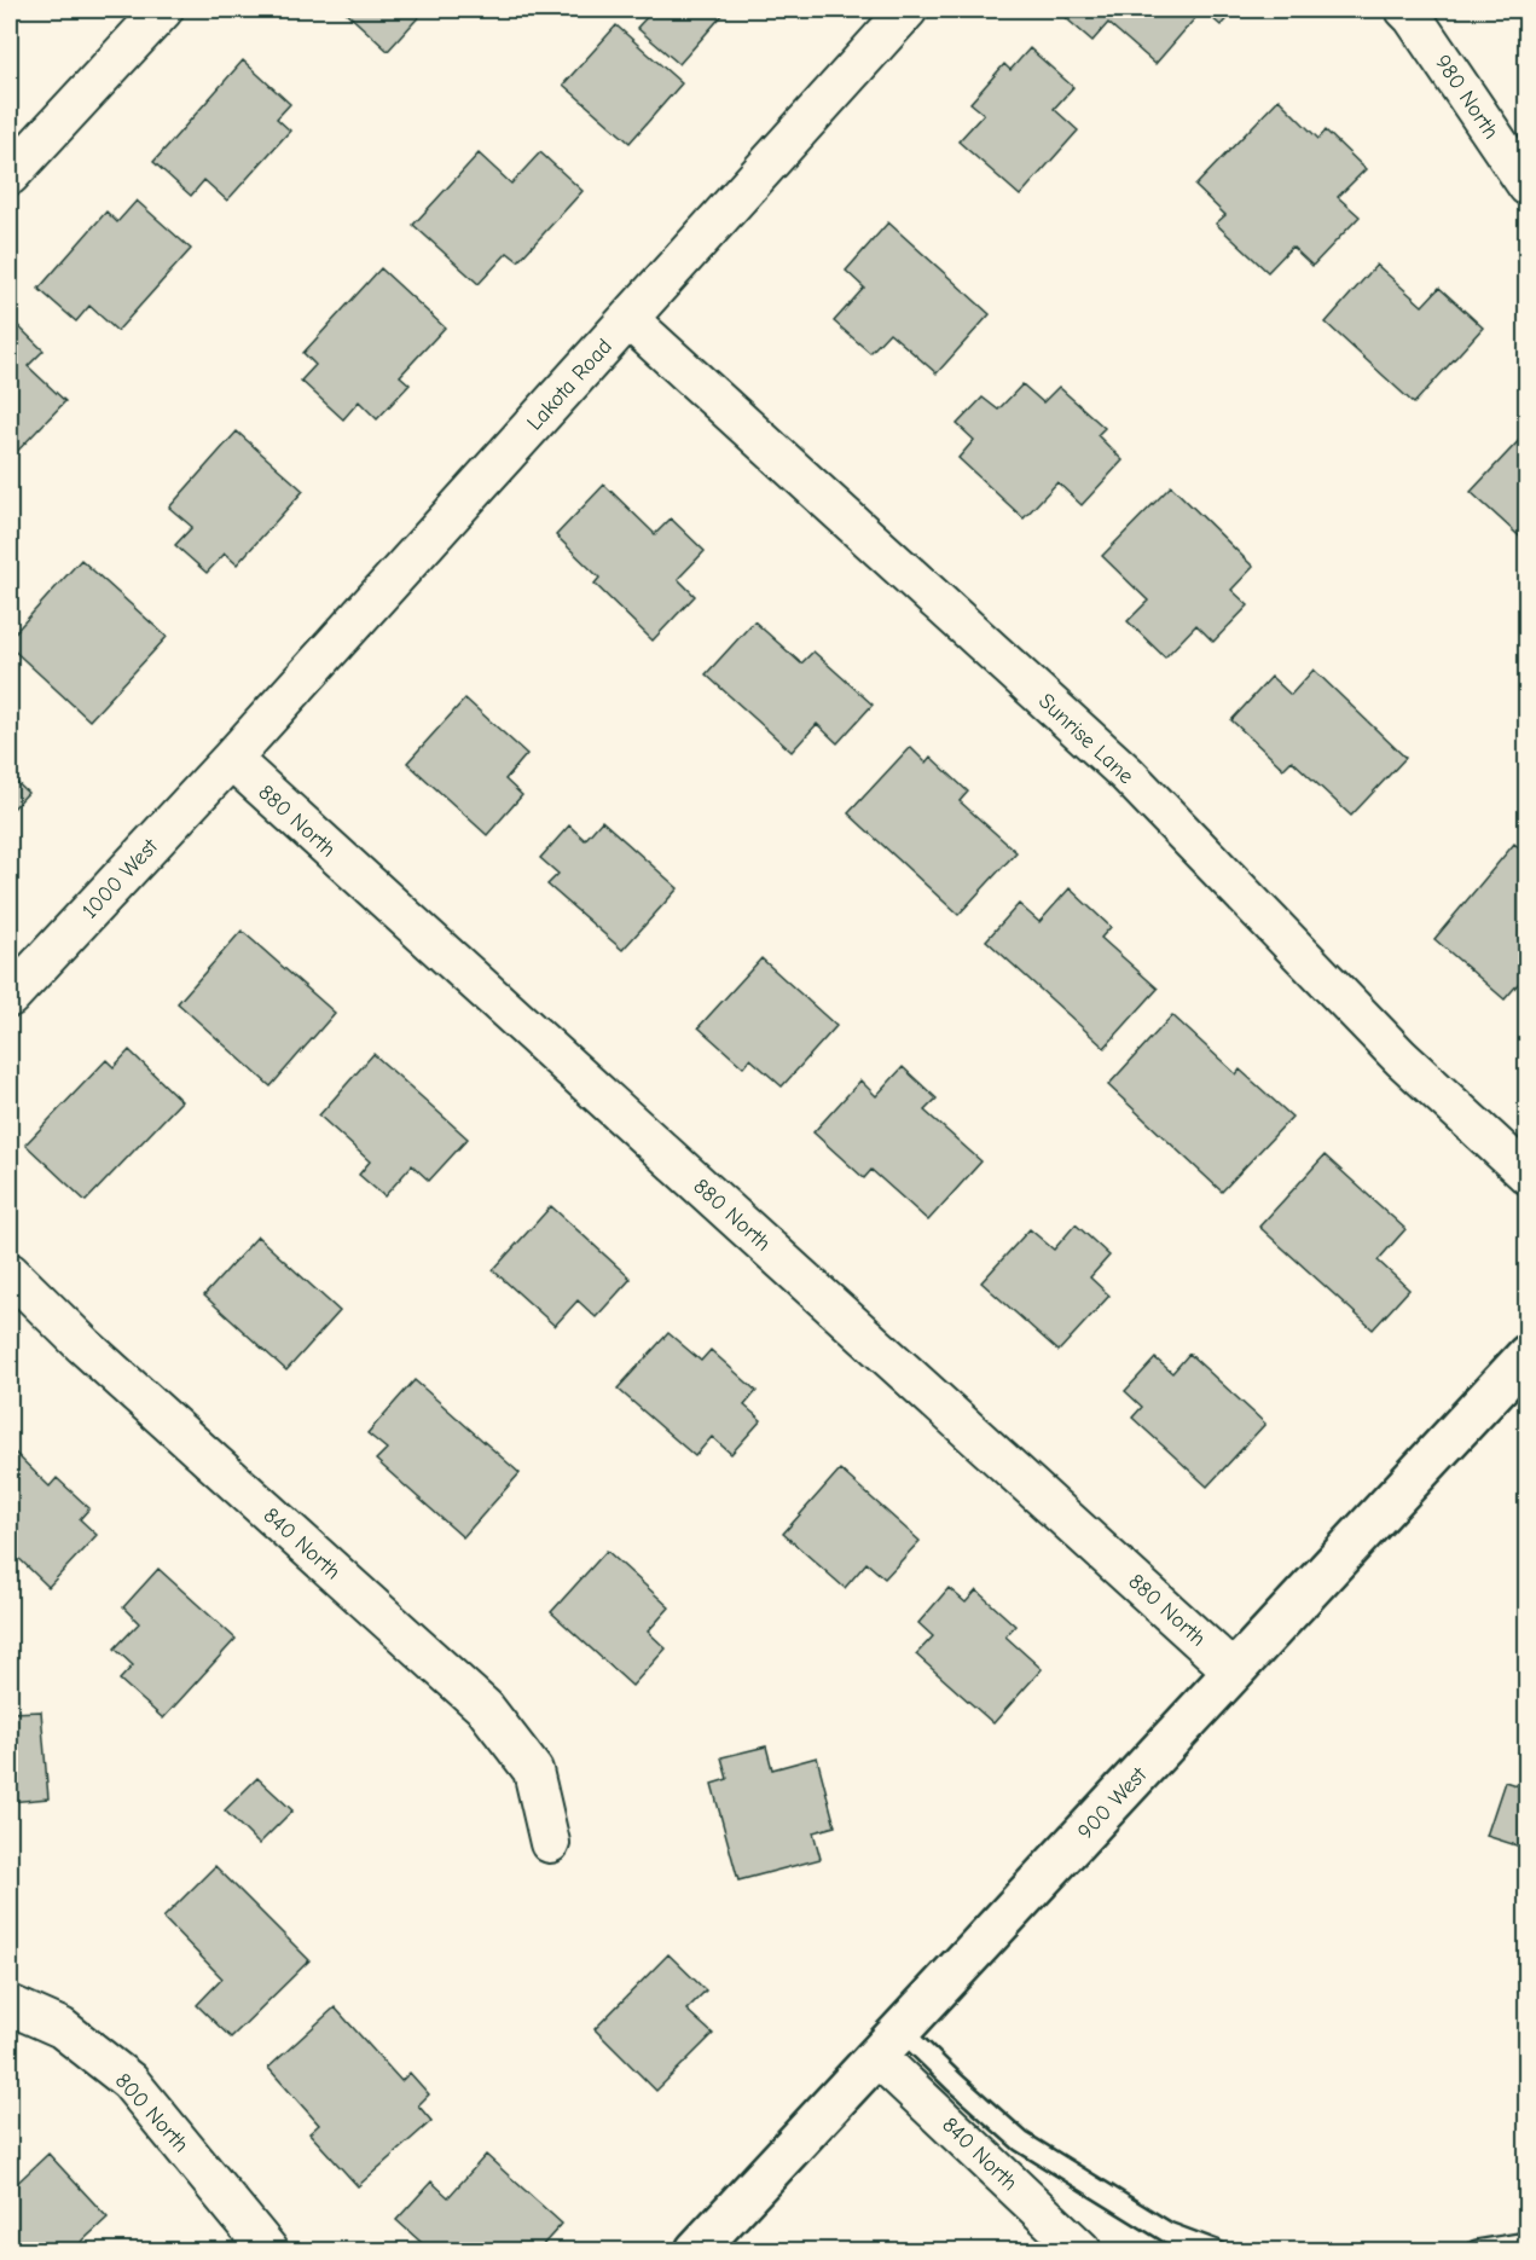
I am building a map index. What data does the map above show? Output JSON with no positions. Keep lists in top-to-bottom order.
{
  "streets": {
    "street": [
      "980 North",
      "Lakota Road",
      "Sunrise Lane",
      "880 North",
      "1000 West",
      "840 North",
      "900 West",
      "800 North"
    ]
  },
  "crossings": [
    ["Lakota Road", "Sunrise Lane"],
    ["Lakota Road", "880 North"],
    ["Lakota Road", "1000 West"],
    ["880 North", "1000 West"],
    ["880 North", "900 West"],
    ["840 North", "900 West"]
  ]
}
